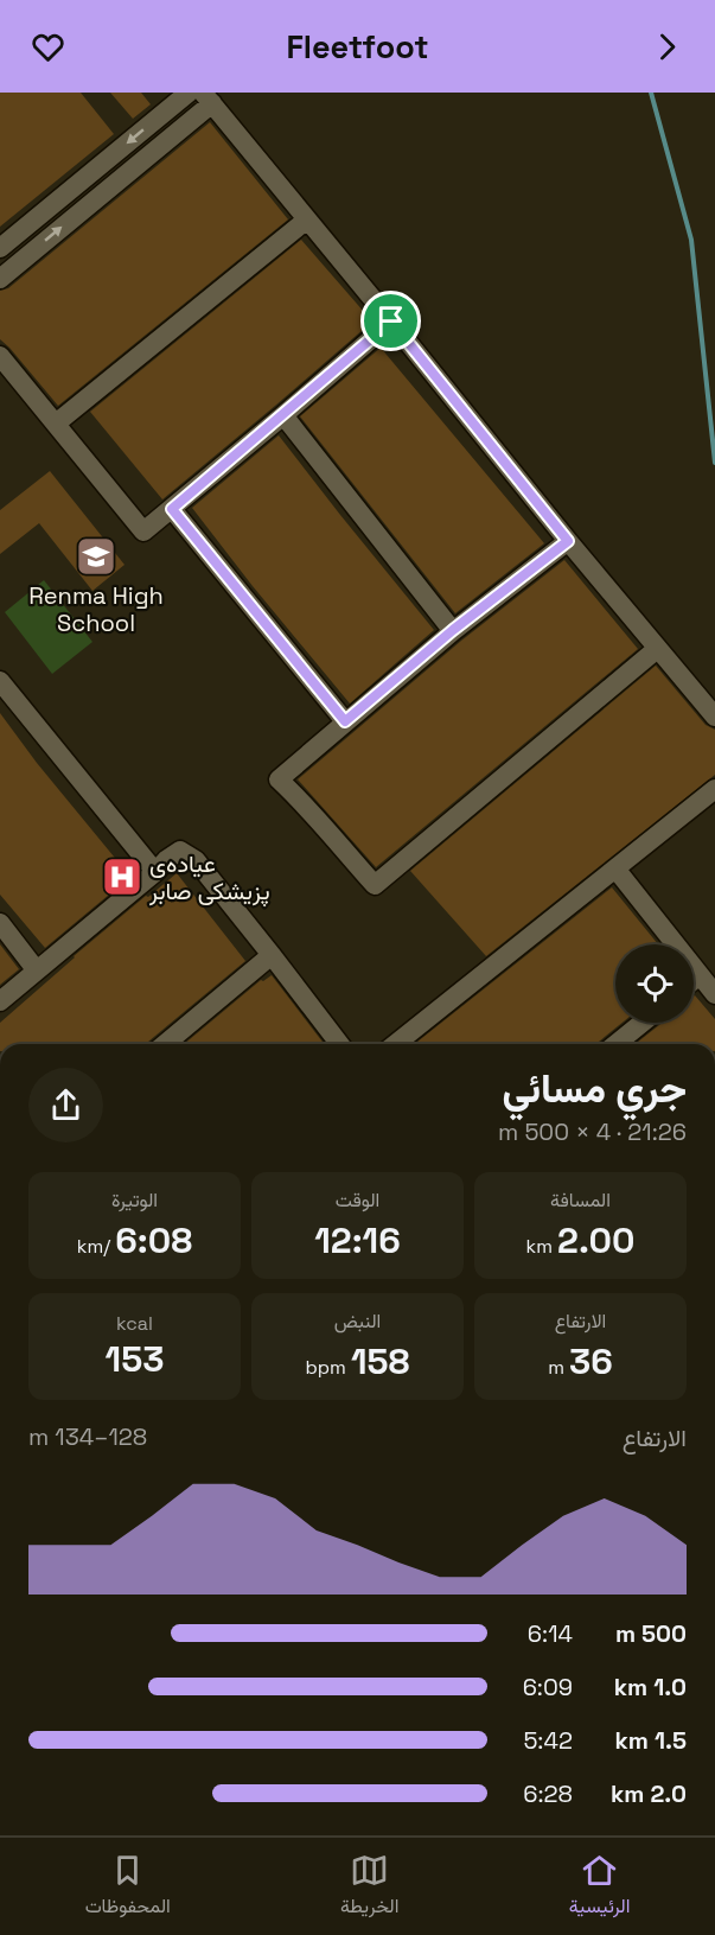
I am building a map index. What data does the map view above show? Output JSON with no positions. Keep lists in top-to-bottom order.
{
  "places": {
    "school or university": ["Renma High School"],
    "hospital": ["عیادەی پزیشکی صابر"]
  },
  "page": {
    "header": "Fleetfoot",
    "heading": ["جري مسائي", "21:26 · 4 × 500 m"],
    "stats": [
      ["المسافة", "2.00 km"],
      ["الوقت", "12:16"],
      ["الوتيرة", "6:08 /km"],
      ["الارتفاع", "36 m"],
      ["النبض", "158 bpm"],
      ["kcal", "153"]
    ],
    "chart": ["الارتفاع", "128–134 m"],
    "list": [
      {
        "name": "500 m",
        "note": "6:14"
      },
      {
        "name": "1.0 km",
        "note": "6:09"
      },
      {
        "name": "1.5 km",
        "note": "5:42"
      },
      {
        "name": "2.0 km",
        "note": "6:28"
      }
    ],
    "tabs": ["الرئيسية", "الخريطة", "المحفوظات"]
  }
}
